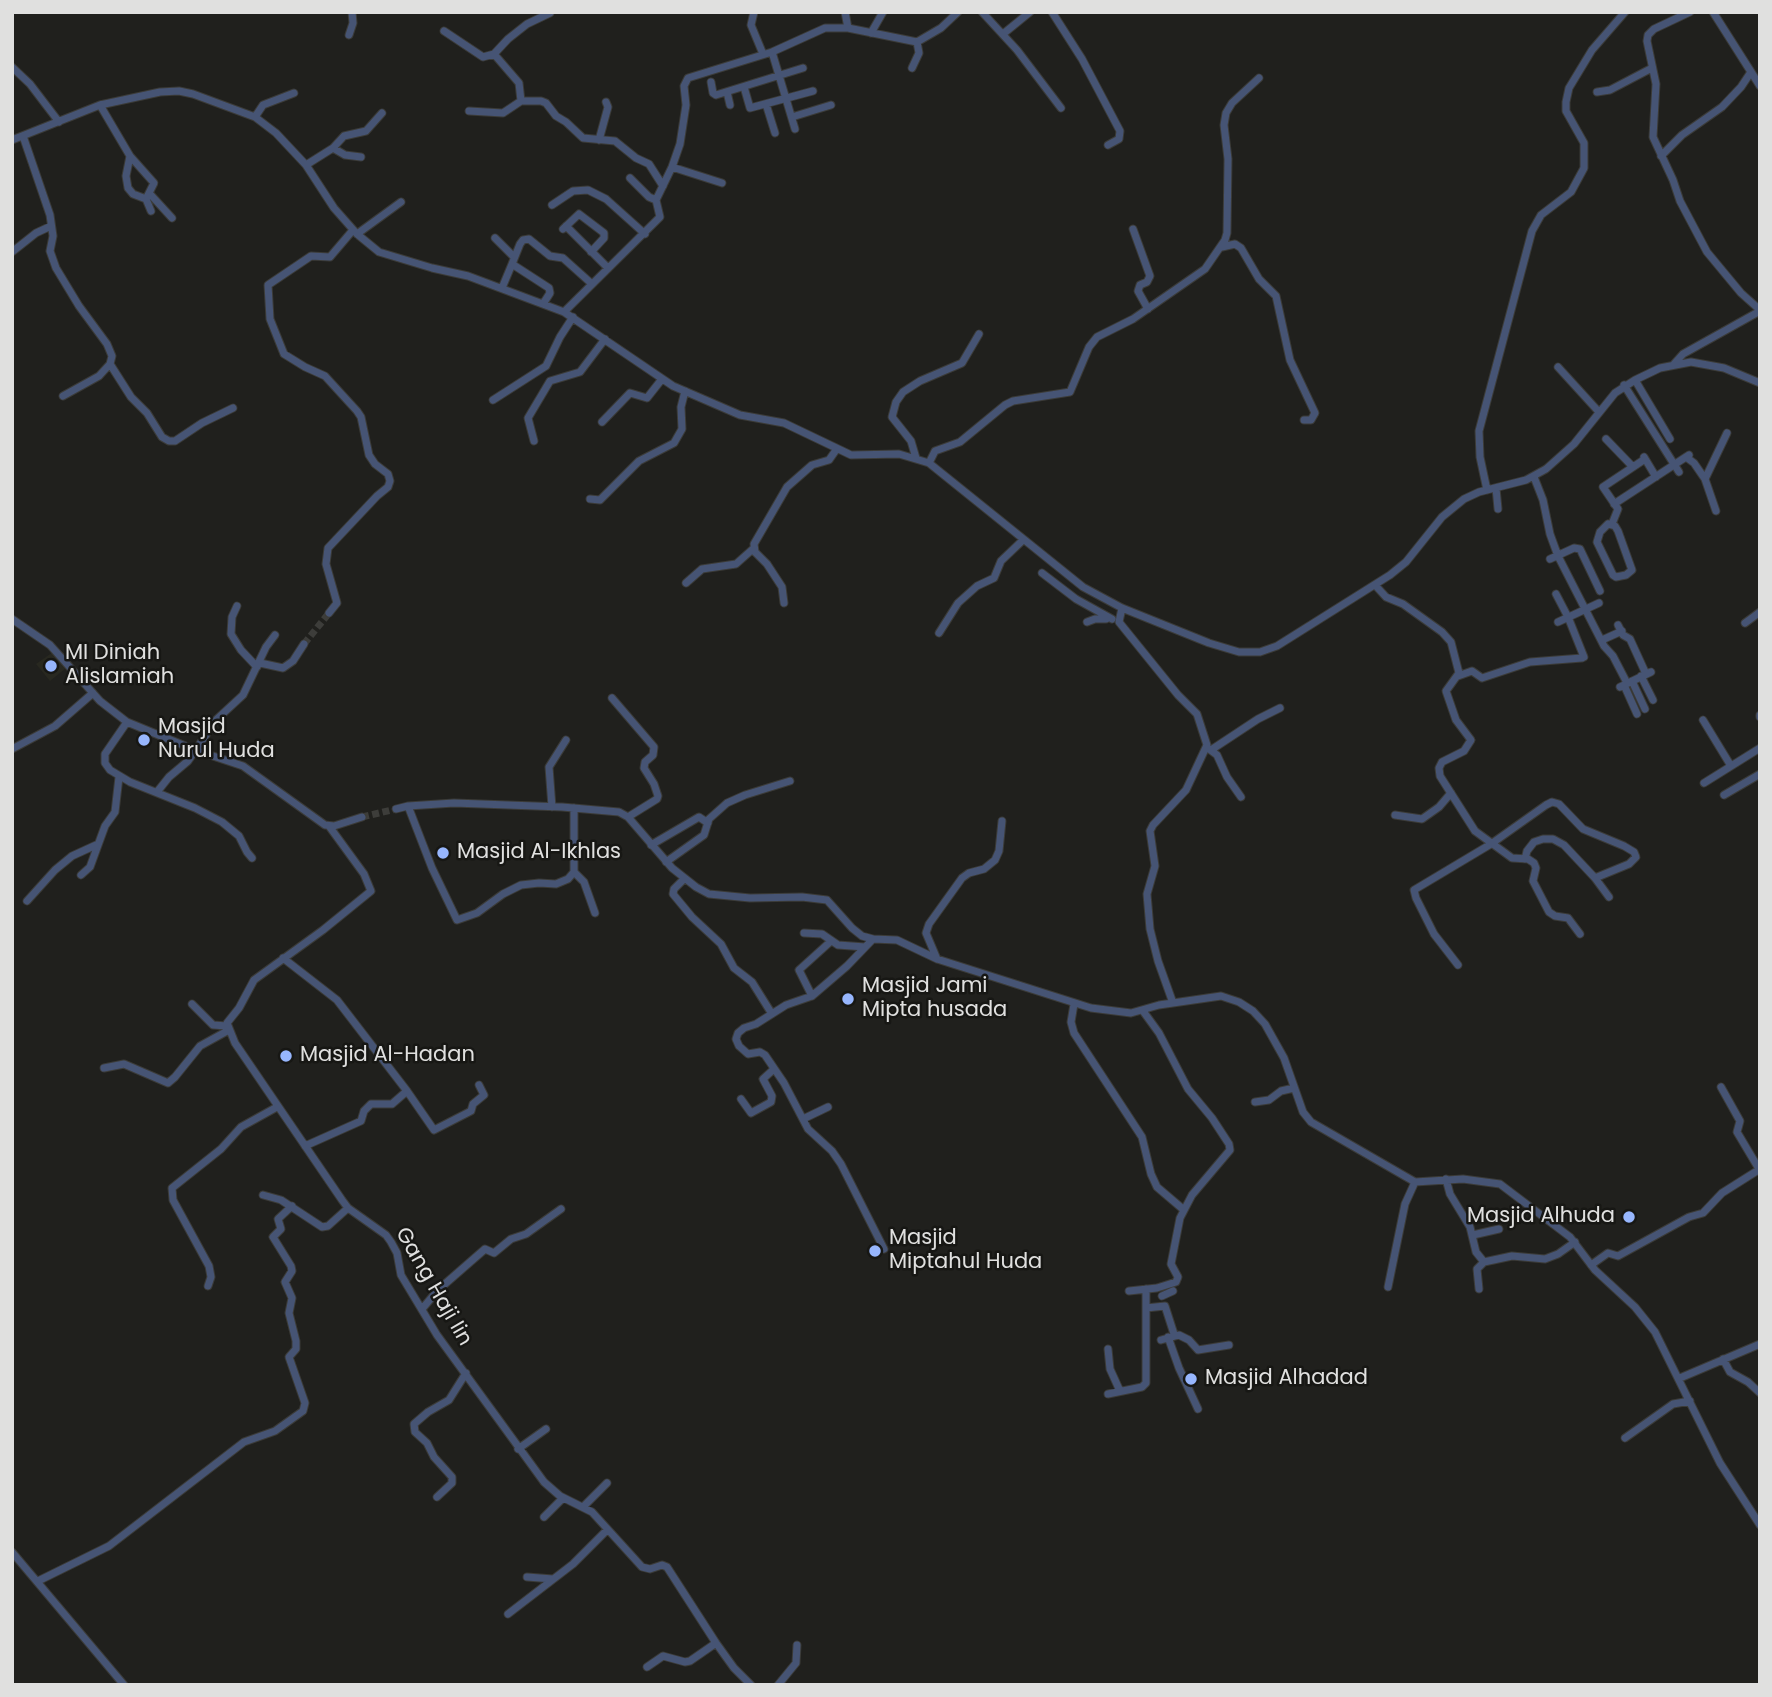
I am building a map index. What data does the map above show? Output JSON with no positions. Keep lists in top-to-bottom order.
{
  "streets": {
    "street": ["Gang Haji Iin"]
  },
  "places": [
    "MI Diniah Alislamiah",
    "Masjid Nurul Huda",
    "Masjid Al-Ikhlas",
    "Masjid Jami Mipta husada",
    "Masjid Al-Hadan",
    "Masjid Alhuda",
    "Masjid Miptahul Huda",
    "Masjid Alhadad"
  ]
}
